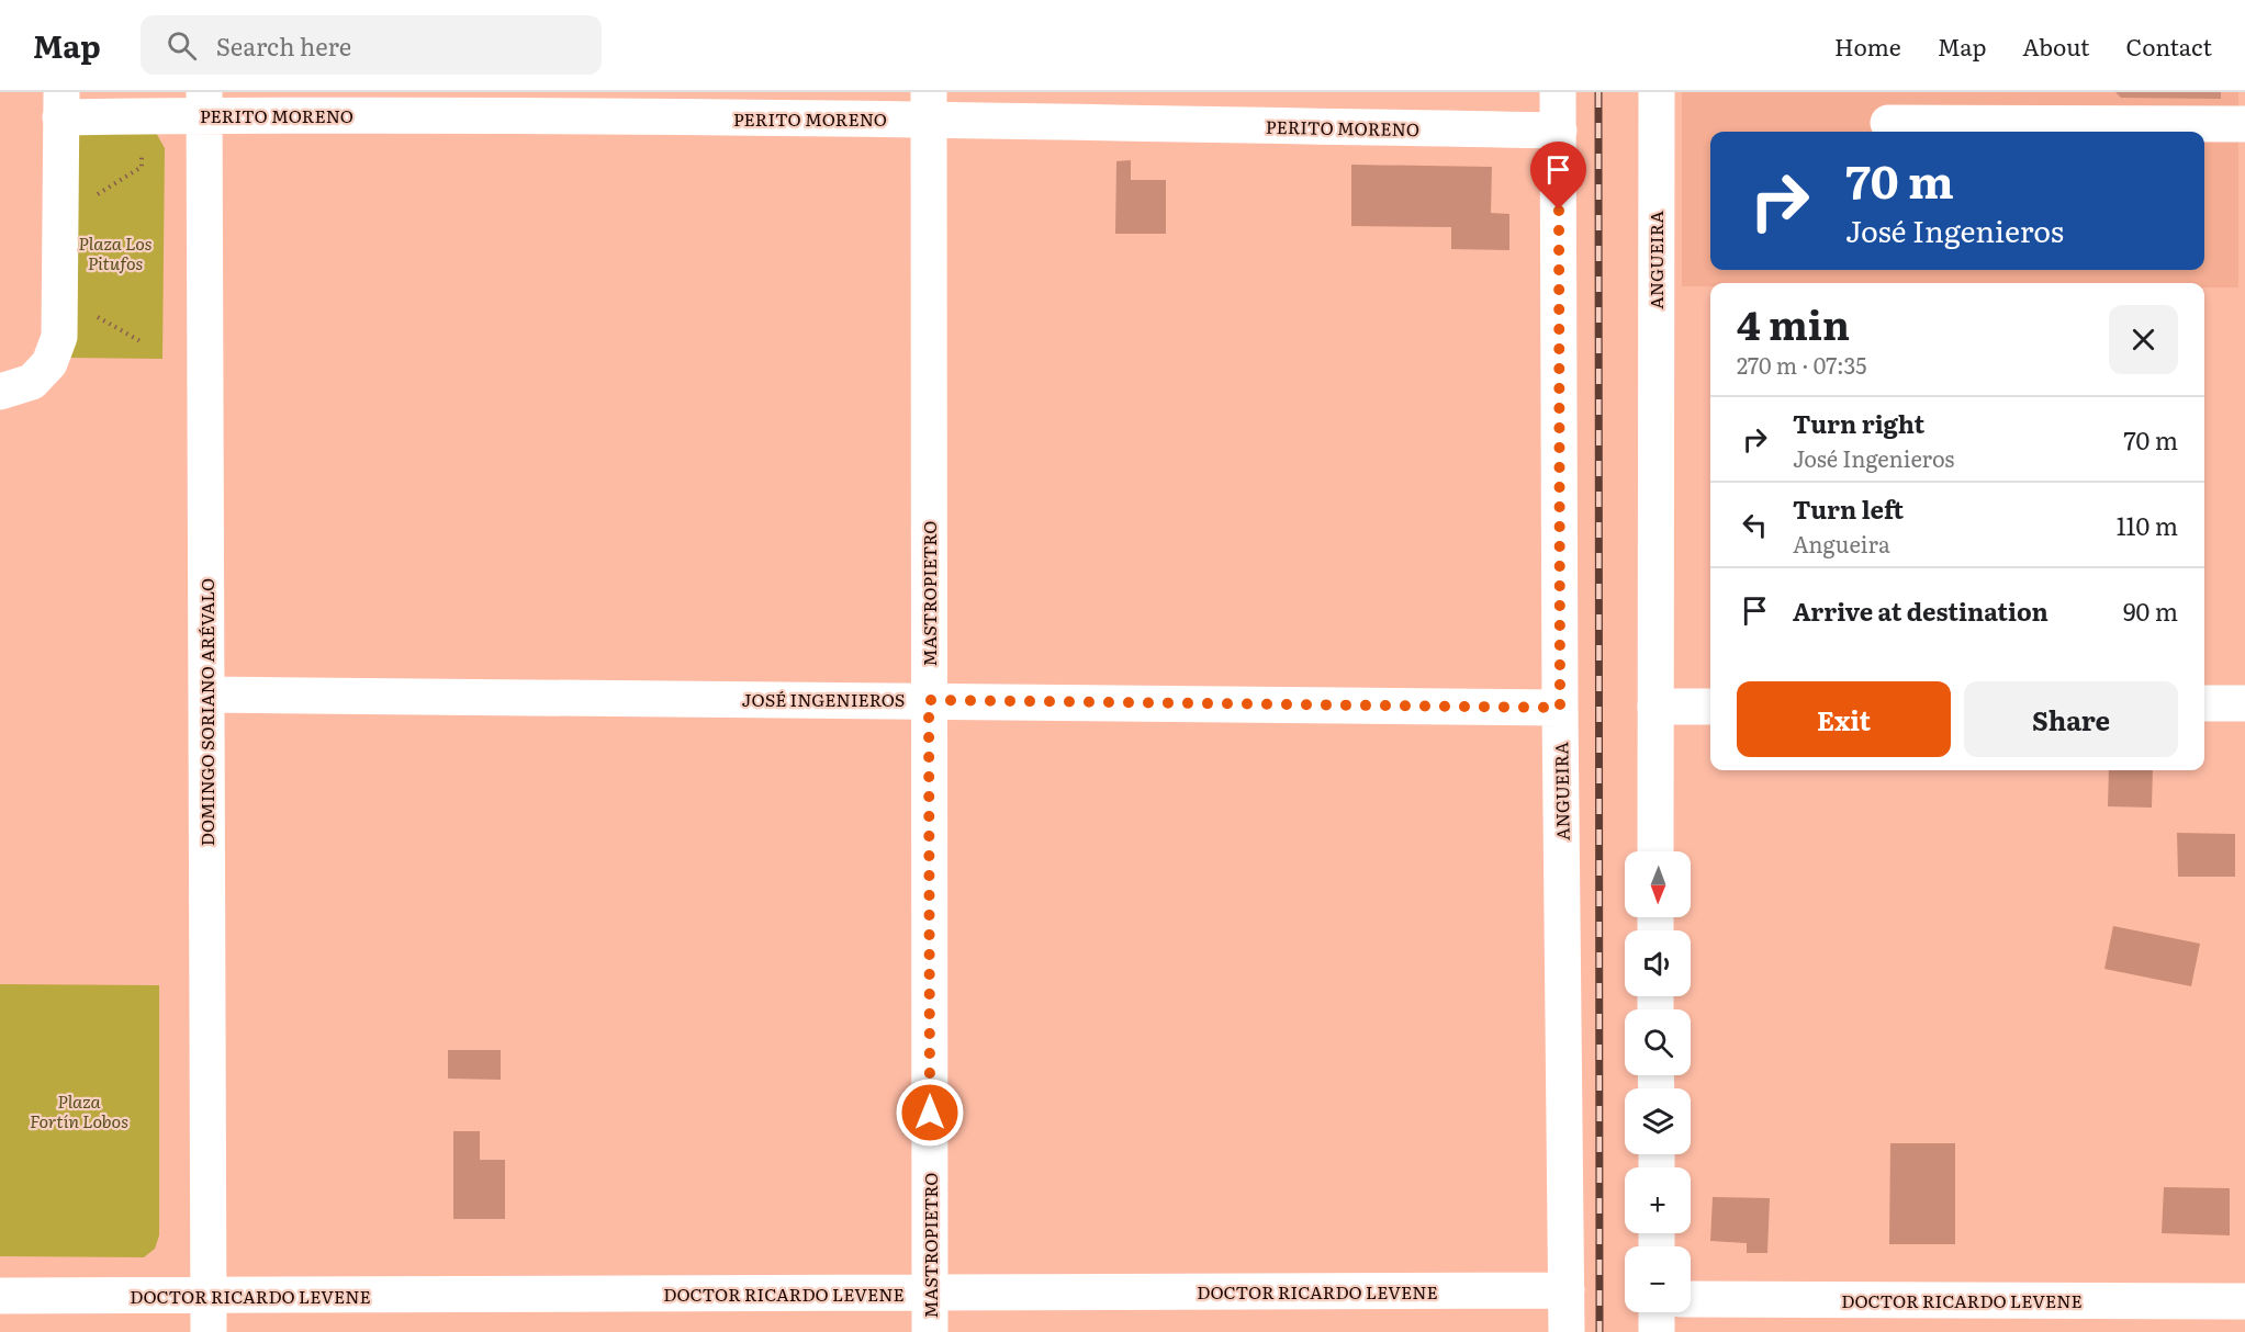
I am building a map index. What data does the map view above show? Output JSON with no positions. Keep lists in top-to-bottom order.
{
  "streets": {
    "street": [
      "PERITO MORENO",
      "ANGUEIRA",
      "MASTROPIETRO",
      "JOSÉ INGENIEROS",
      "DOMINGO SORIANO ARÉVALO",
      "DOCTOR RICARDO LEVENE"
    ]
  },
  "crossings": [
    ["PERITO MORENO", "ANGUEIRA"],
    ["PERITO MORENO", "MASTROPIETRO"],
    ["PERITO MORENO", "DOMINGO SORIANO ARÉVALO"],
    ["ANGUEIRA", "JOSÉ INGENIEROS"],
    ["ANGUEIRA", "DOCTOR RICARDO LEVENE"],
    ["MASTROPIETRO", "JOSÉ INGENIEROS"],
    ["MASTROPIETRO", "DOCTOR RICARDO LEVENE"],
    ["JOSÉ INGENIEROS", "DOMINGO SORIANO ARÉVALO"],
    ["DOMINGO SORIANO ARÉVALO", "DOCTOR RICARDO LEVENE"]
  ],
  "parks": ["Plaza Los Pitufos", "Plaza Fortín Lobos"],
  "north": "bottom",
  "page": {
    "header": "Map",
    "search": "Search here",
    "nav": [
      "Home",
      "Map",
      "About",
      "Contact"
    ],
    "turn": ["70 m", "José Ingenieros"],
    "heading": ["4 min", "270 m · 07:35"],
    "list": [
      {
        "name": "Turn right",
        "note": "José Ingenieros",
        "value": "70 m"
      },
      {
        "name": "Turn left",
        "note": "Angueira",
        "value": "110 m"
      },
      {
        "name": "Arrive at destination",
        "value": "90 m"
      }
    ],
    "buttons": ["Exit", "Share"],
    "map_buttons": ["+", "−"]
  }
}
